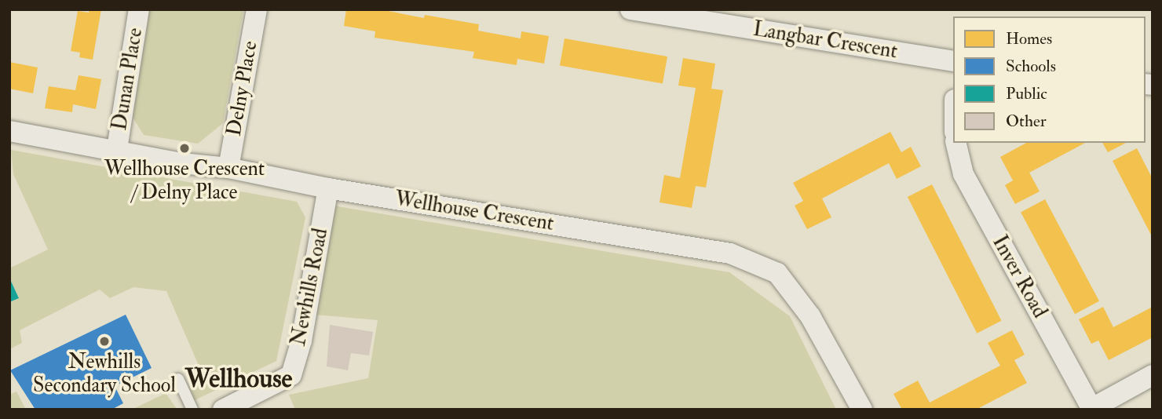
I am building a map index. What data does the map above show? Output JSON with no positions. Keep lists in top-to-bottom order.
{
  "streets": {
    "street": [
      "Langbar Crescent",
      "Dunan Place",
      "Delny Place",
      "Wellhouse Crescent",
      "Inver Road",
      "Newhills Road"
    ]
  },
  "crossings": [
    ["Dunan Place", "Wellhouse Crescent"],
    ["Delny Place", "Wellhouse Crescent"],
    ["Wellhouse Crescent", "Newhills Road"]
  ],
  "districts": ["Wellhouse"],
  "places": ["Wellhouse Crescent / Delny Place", "Newhills Secondary School"],
  "legend": [
    "Homes",
    "Schools",
    "Public",
    "Other"
  ]
}
